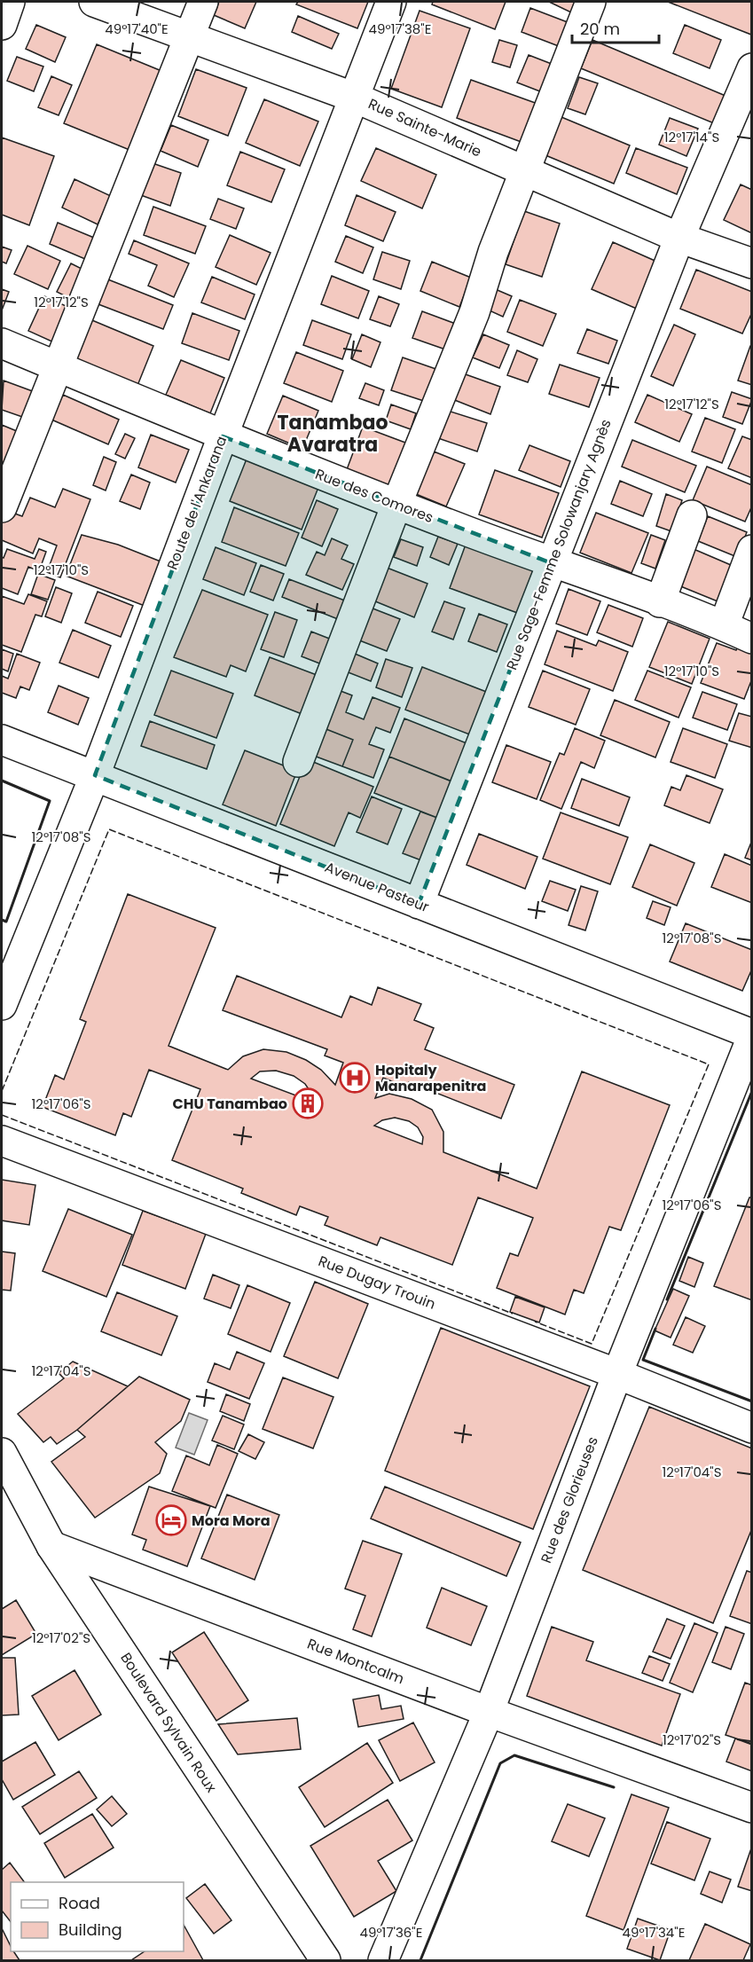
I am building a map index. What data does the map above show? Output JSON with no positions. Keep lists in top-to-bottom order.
{
  "streets": {
    "street": [
      "Rue Sainte-Marie",
      "Rue des Comores",
      "Route de l'Ankarana",
      "Rue Sage-Femme Solowanjary Agnès",
      "Avenue Pasteur",
      "Rue Dugay Trouin",
      "Rue des Glorieuses",
      "Rue Montcalm",
      "Boulevard Sylvain Roux"
    ]
  },
  "crossings": [
    ["Rue Sainte-Marie", "Route de l'Ankarana"],
    ["Rue Sainte-Marie", "Rue Sage-Femme Solowanjary Agnès"],
    ["Rue des Comores", "Route de l'Ankarana"],
    ["Rue des Comores", "Rue Sage-Femme Solowanjary Agnès"],
    ["Route de l'Ankarana", "Avenue Pasteur"],
    ["Rue Sage-Femme Solowanjary Agnès", "Avenue Pasteur"],
    ["Avenue Pasteur", "Rue des Glorieuses"],
    ["Rue Dugay Trouin", "Rue des Glorieuses"],
    ["Rue des Glorieuses", "Rue Montcalm"],
    ["Rue Montcalm", "Boulevard Sylvain Roux"]
  ],
  "districts": ["Tanambao Avaratra"],
  "places": {
    "hospital": ["Hopitaly Manarapenitra"],
    "building": ["CHU Tanambao"],
    "hotel": ["Mora Mora"]
  },
  "legend": ["Road", "Building"],
  "scale_bar": "20 m",
  "coordinates": [
    "49°17'40\"E",
    "49°17'38\"E",
    "12°17'14\"S",
    "12°17'12\"S",
    "12°17'10\"S",
    "12°17'08\"S",
    "12°17'06\"S",
    "12°17'04\"S",
    "12°17'02\"S",
    "49°17'36\"E",
    "49°17'34\"E"
  ]
}
